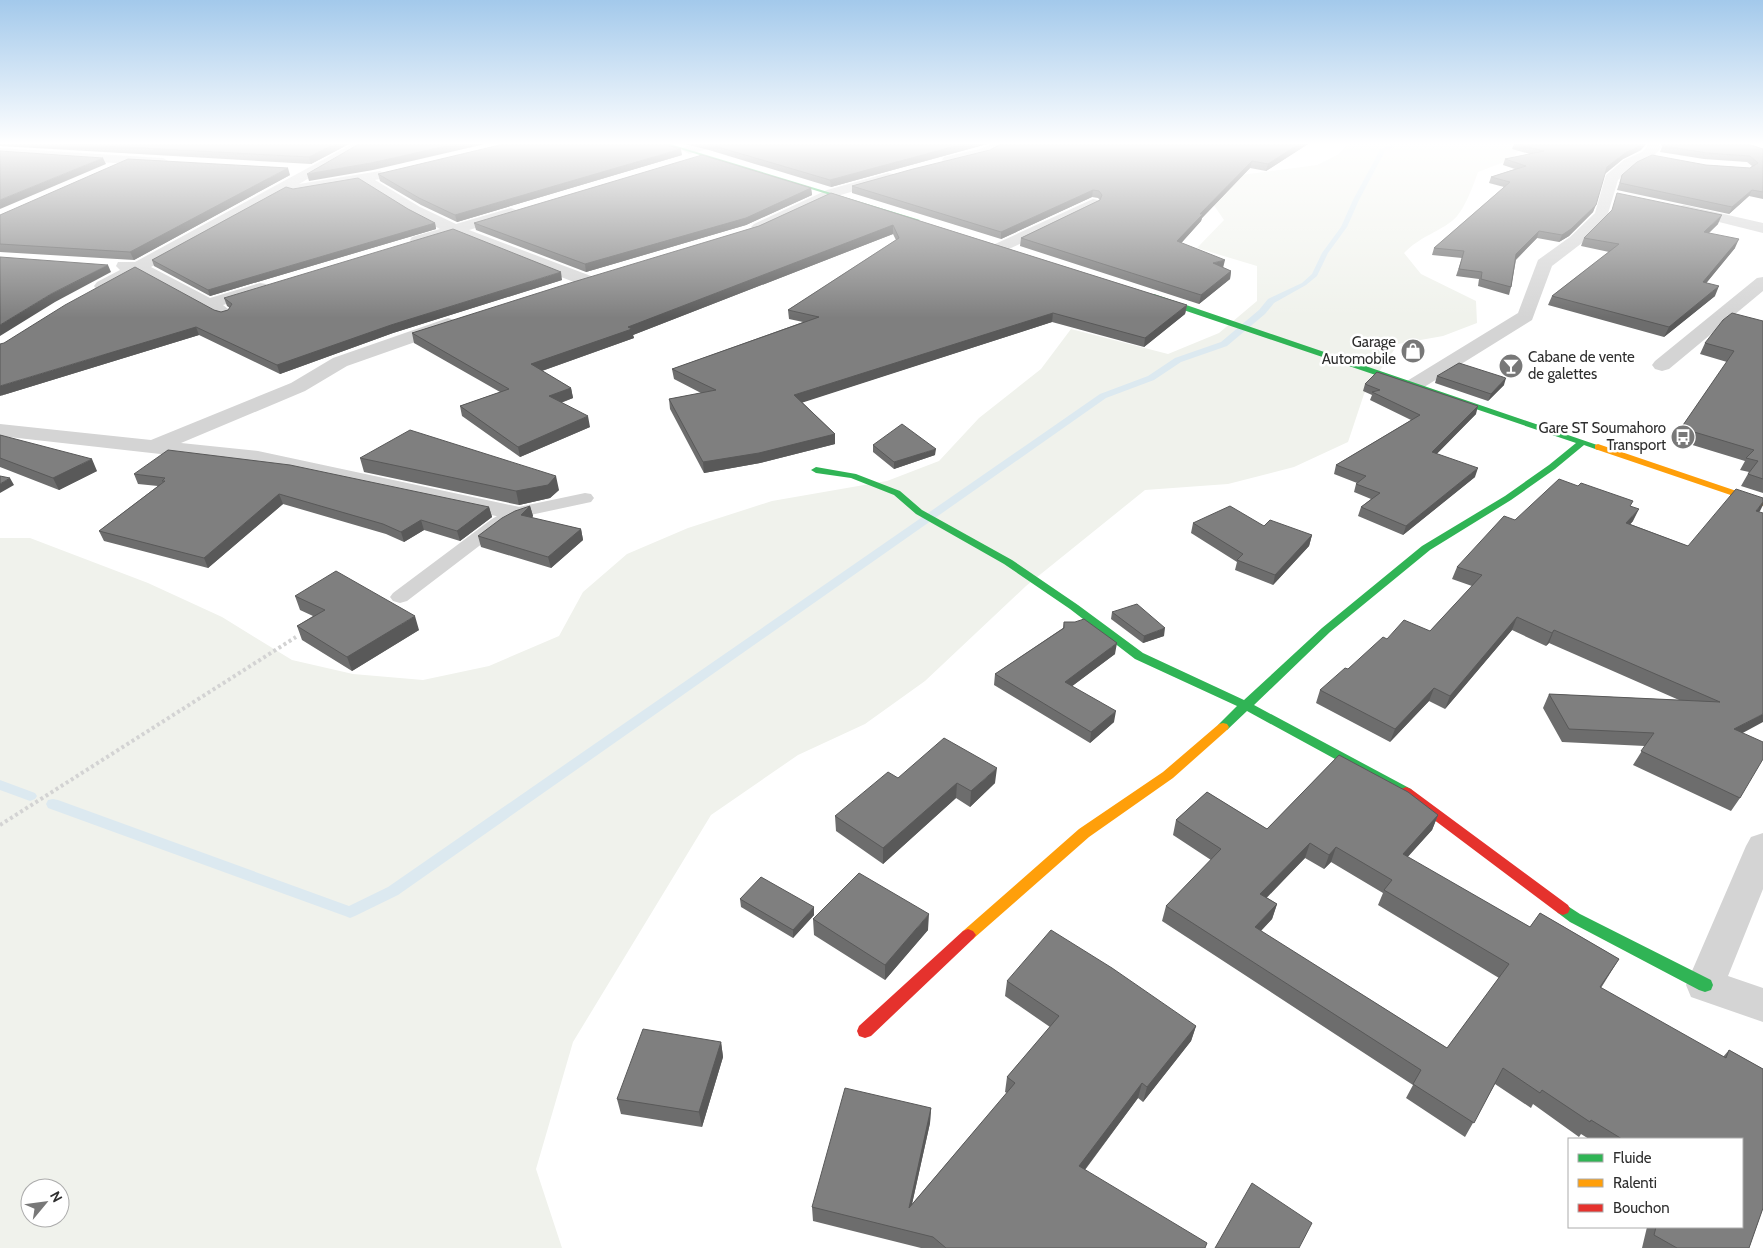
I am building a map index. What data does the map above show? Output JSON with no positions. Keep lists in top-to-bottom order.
{
  "places": {
    "shop": ["Garage Automobile"],
    "bar": ["Cabane de vente de galettes"],
    "bus stop": ["Gare ST Soumahoro Transport"]
  },
  "legend": ["Fluide", "Ralenti", "Bouchon"],
  "north": "top right"
}
